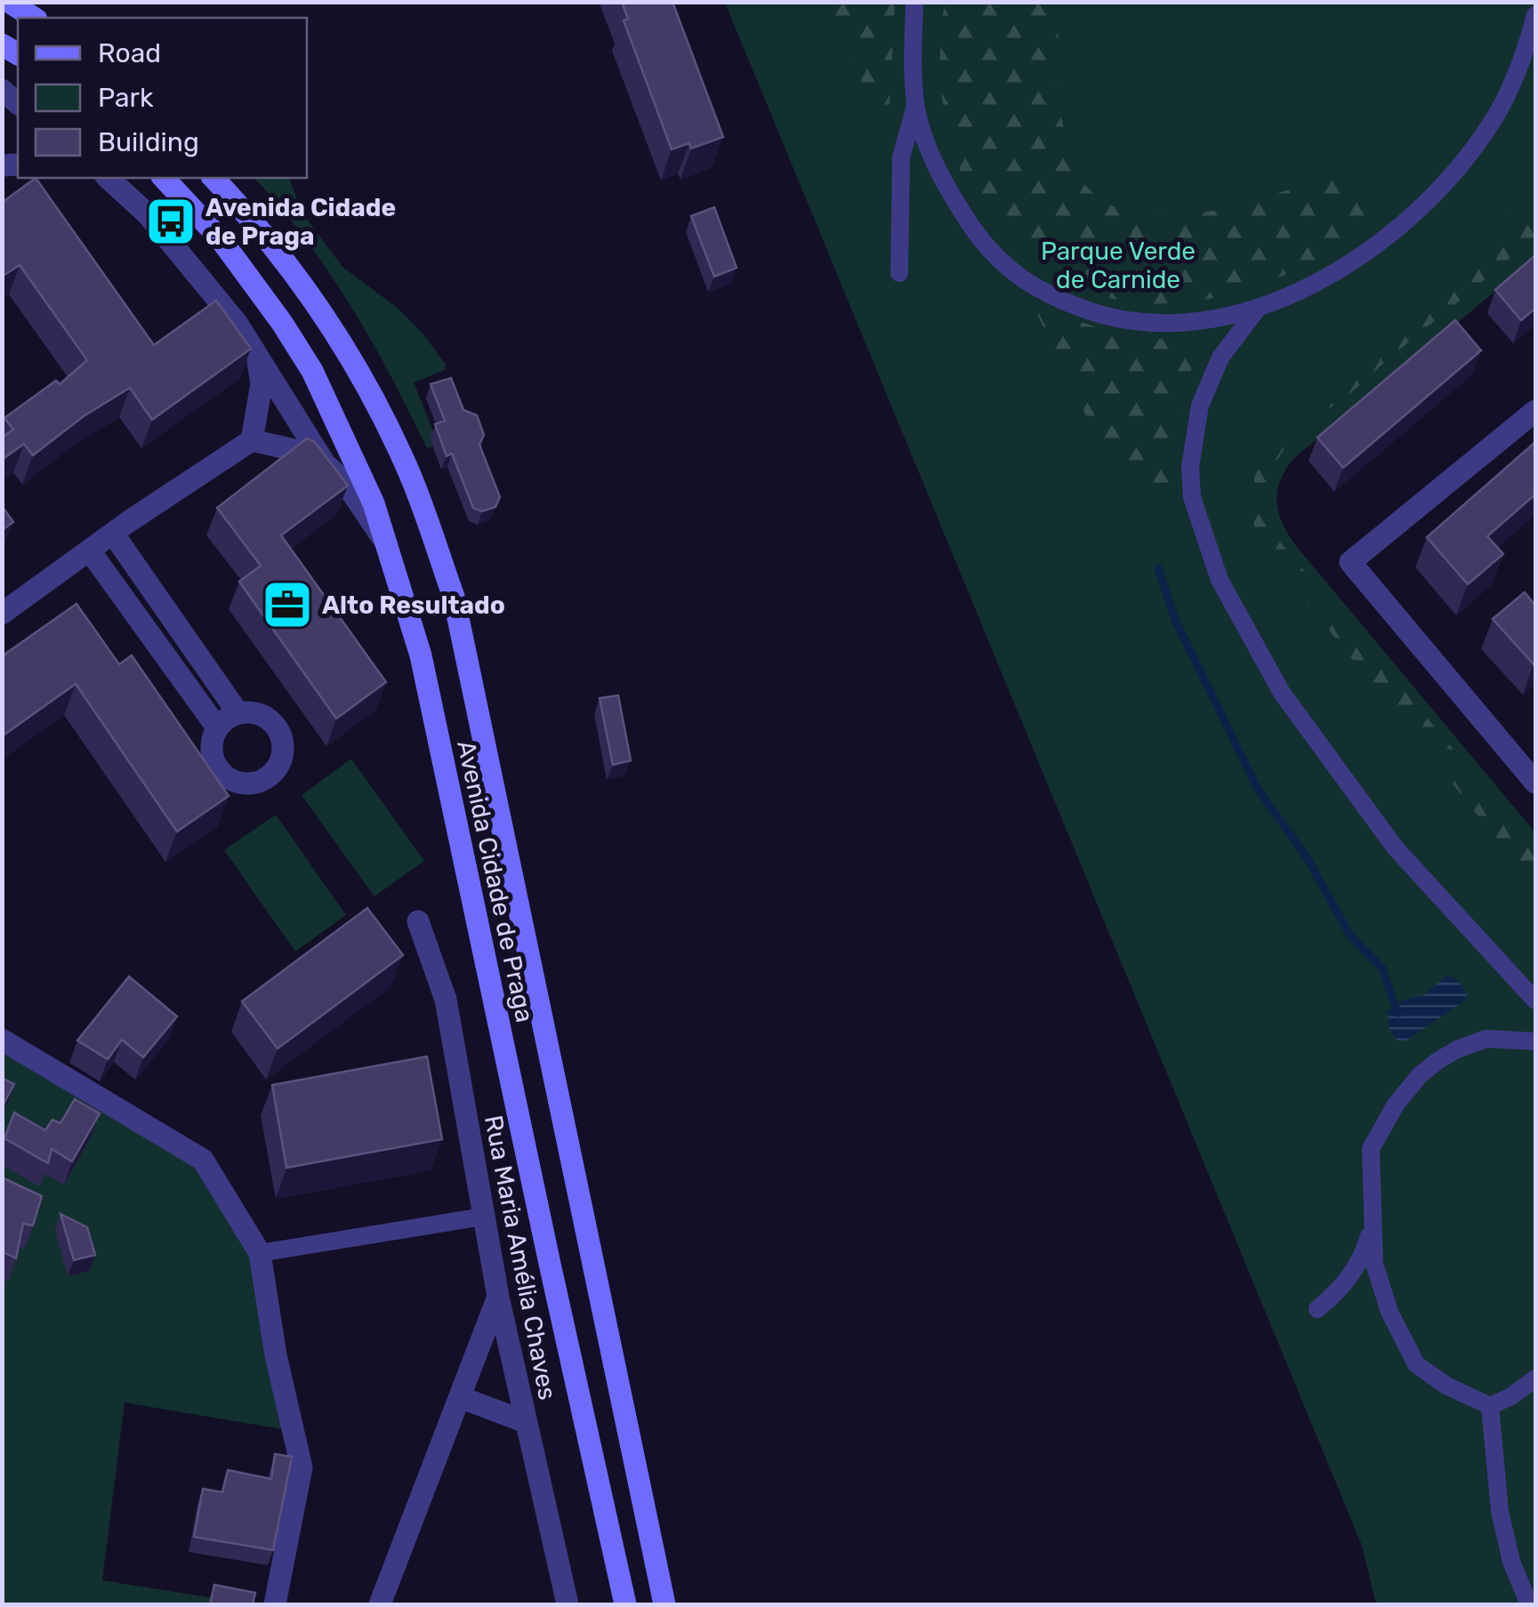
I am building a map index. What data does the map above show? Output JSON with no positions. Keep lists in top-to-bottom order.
{
  "streets": {
    "main road": ["Avenida Cidade de Praga"],
    "street": ["Rua Maria Amélia Chaves"]
  },
  "parks": ["Parque Verde de Carnide"],
  "places": {
    "bus stop": ["Avenida Cidade de Praga"],
    "office": ["Alto Resultado"]
  },
  "legend": ["Road", "Park", "Building"]
}
